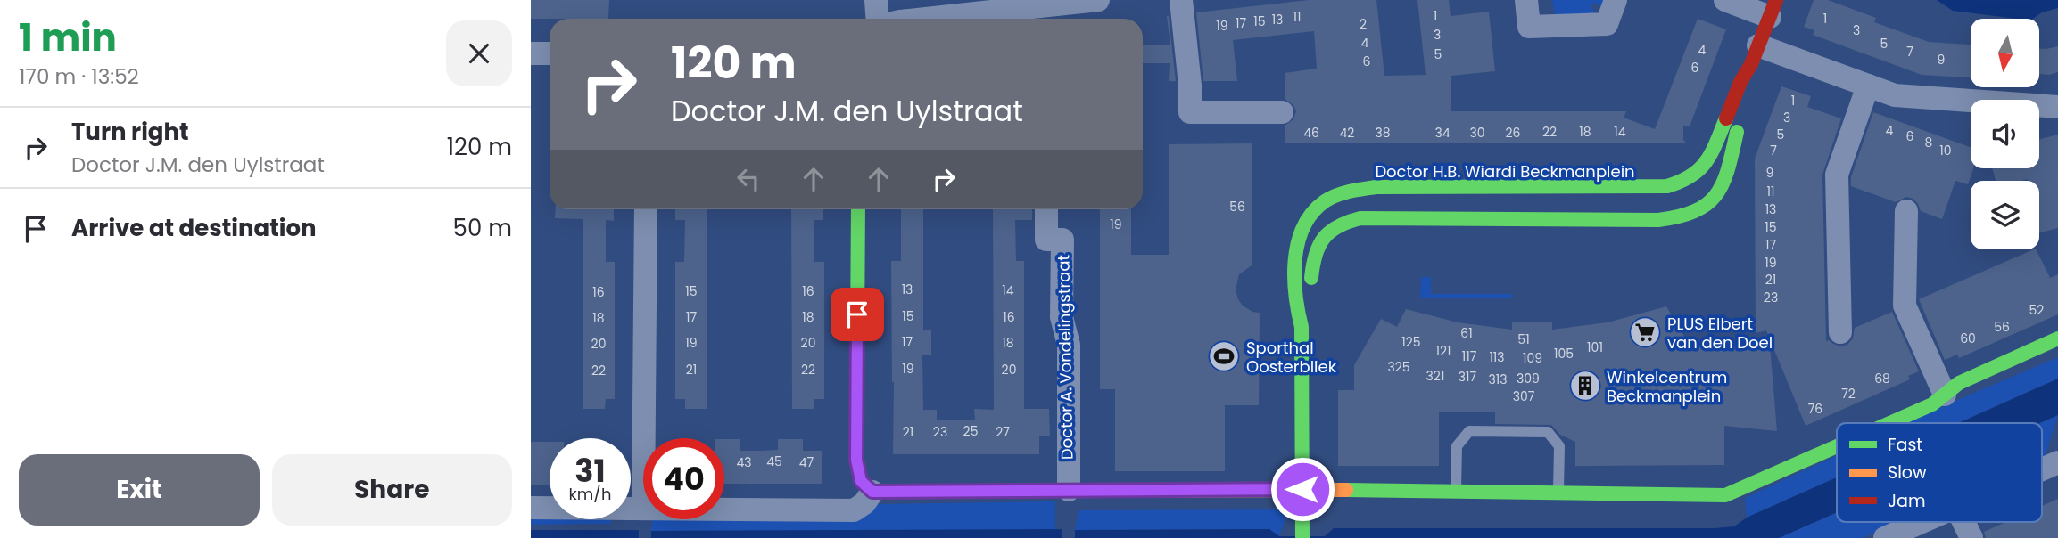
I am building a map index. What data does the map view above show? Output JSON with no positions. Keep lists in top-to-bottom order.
{
  "streets": {
    "street": ["Doctor H.B. Wiardi Beckmanplein", "Doctor A. Vondelingstraat"]
  },
  "places": {
    "supermarket": ["PLUS Elbert van den Doel"],
    "sports": ["Sporthal Oosterbliek"],
    "building": ["Winkelcentrum Beckmanplein"]
  },
  "house_numbers": [
    "1",
    "11",
    "1",
    "13",
    "15",
    "17",
    "2",
    "19",
    "3",
    "3",
    "4",
    "5",
    "4",
    "7",
    "5",
    "9",
    "6",
    "6",
    "1",
    "3",
    "4",
    "22",
    "18",
    "14",
    "46",
    "42",
    "38",
    "34",
    "30",
    "26",
    "5",
    "6",
    "8",
    "7",
    "10",
    "9",
    "11",
    "56",
    "13",
    "19",
    "15",
    "17",
    "19",
    "21",
    "13",
    "14",
    "15",
    "16",
    "16",
    "23",
    "52",
    "15",
    "17",
    "18",
    "16",
    "18",
    "56",
    "61",
    "60",
    "51",
    "17",
    "125",
    "19",
    "20",
    "18",
    "20",
    "101",
    "121",
    "105",
    "117",
    "113",
    "109",
    "325",
    "19",
    "21",
    "22",
    "20",
    "22",
    "321",
    "317",
    "309",
    "68",
    "313",
    "72",
    "307",
    "76",
    "25",
    "21",
    "23",
    "27",
    "45",
    "43",
    "47"
  ],
  "legend": ["Fast", "Slow", "Jam"],
  "north": "bottom",
  "page": {
    "heading": ["1 min", "170 m · 13:52"],
    "turn": ["120 m", "Doctor J.M. den Uylstraat"],
    "list": [
      {
        "name": "Turn right",
        "note": "Doctor J.M. den Uylstraat",
        "value": "120 m"
      },
      {
        "name": "Arrive at destination",
        "value": "50 m"
      }
    ],
    "speed": "31 km/h",
    "limit": "40",
    "buttons": ["Exit", "Share"]
  }
}
